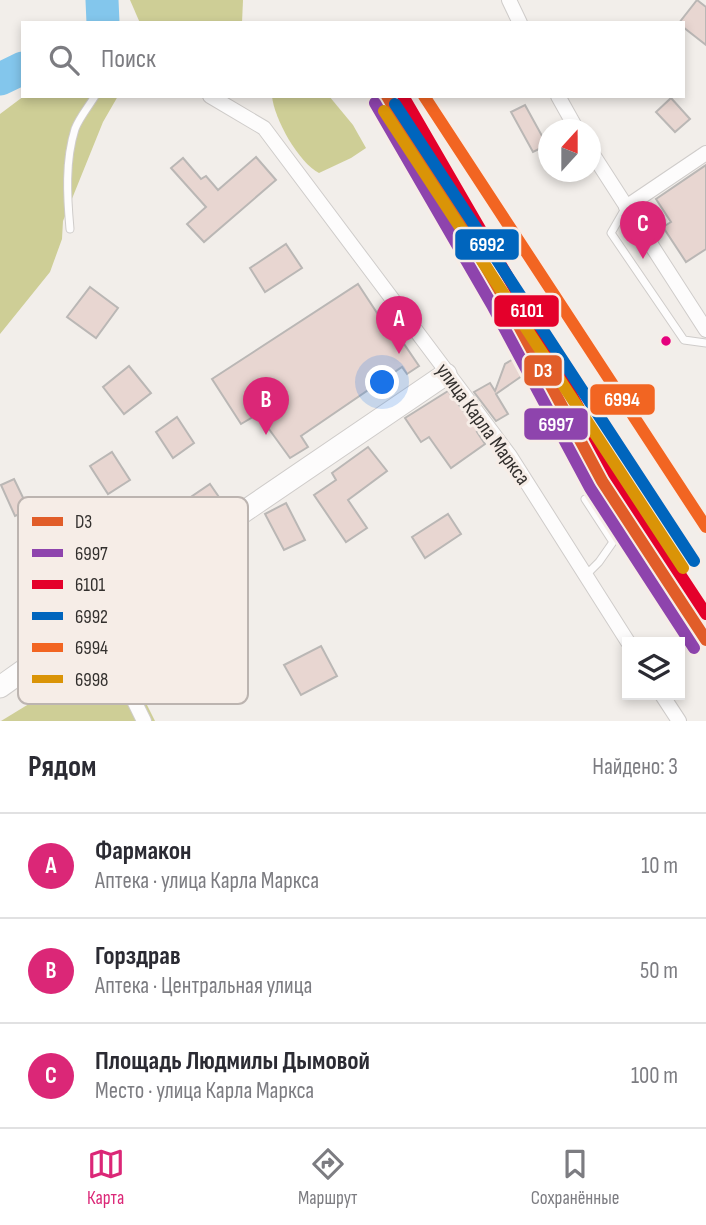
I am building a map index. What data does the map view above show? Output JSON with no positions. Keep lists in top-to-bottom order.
{
  "streets": {
    "street": ["улица Карла Маркса"]
  },
  "lines": [
    "transit line D3",
    "transit line 6101",
    "transit line 6994",
    "transit line 6997",
    "transit line 6992",
    "transit line 6998"
  ],
  "legend": [
    "D3",
    "6997",
    "6101",
    "6992",
    "6994",
    "6998"
  ],
  "north": "top",
  "page": {
    "search": "Поиск",
    "pins": ["C", "A", "B"],
    "heading": ["Рядом", "Найдено: 3"],
    "list": [
      {
        "mark": "A",
        "name": "Фармакон",
        "note": "Аптека · улица Карла Маркса",
        "value": "10 m"
      },
      {
        "mark": "B",
        "name": "Горздрав",
        "note": "Аптека · Центральная улица",
        "value": "50 m"
      },
      {
        "mark": "C",
        "name": "Площадь Людмилы Дымовой",
        "note": "Место · улица Карла Маркса",
        "value": "100 m"
      }
    ],
    "nav": ["Карта", "Маршрут", "Сохранённые"]
  }
}
